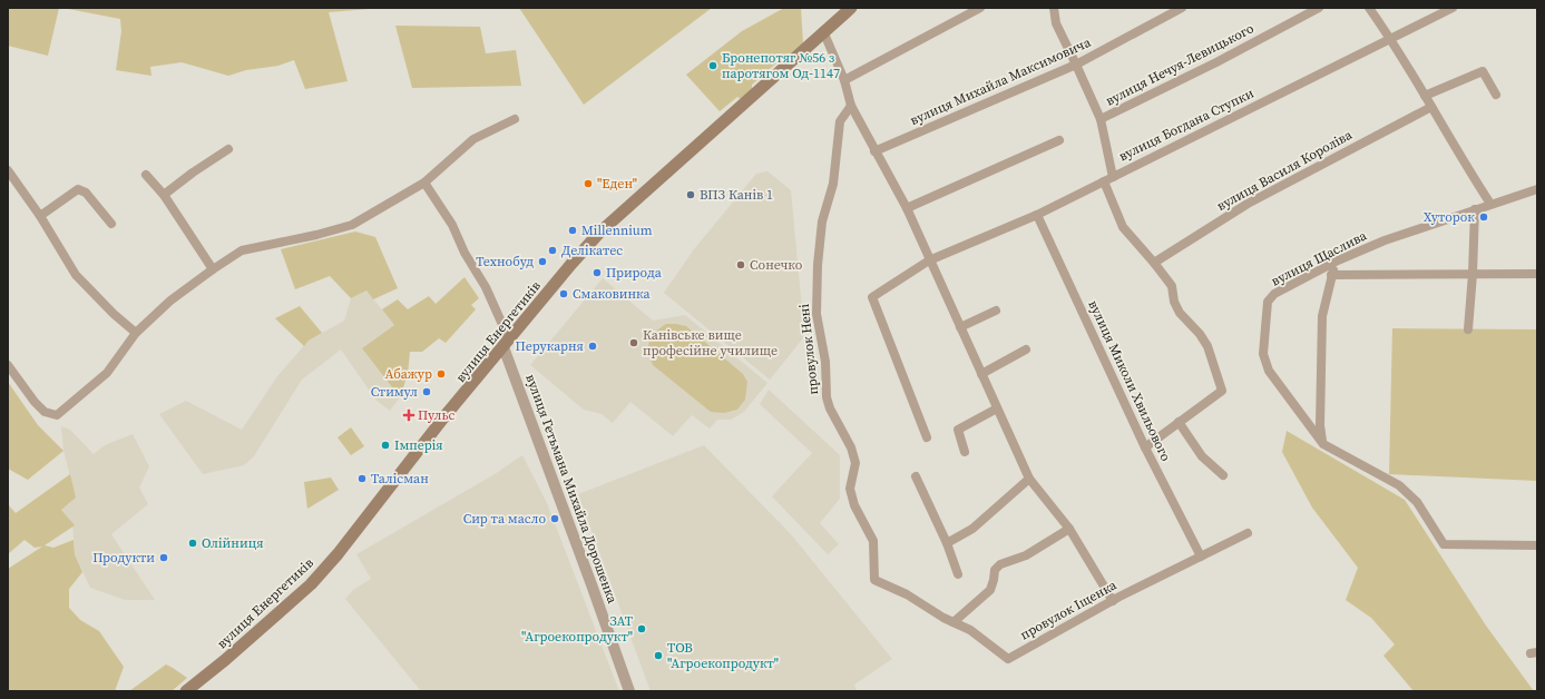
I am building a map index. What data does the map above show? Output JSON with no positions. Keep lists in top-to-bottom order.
{
  "streets": {
    "main road": ["вулиця Енергетиків"],
    "street": [
      "вулиця Нечуя-Левицького",
      "вулиця Михайла Максимовича",
      "вулиця Богдана Ступки",
      "вулиця Василя Короліва",
      "вулиця Щаслива",
      "провулок Нені",
      "вулиця Миколи Хвильового",
      "вулиця Гетьмана Михайла Дорошенка",
      "провулок Іщенка"
    ]
  },
  "crossings": [
    ["вулиця Богдана Ступки", "вулиця Миколи Хвильового"],
    ["вулиця Енергетиків", "вулиця Гетьмана Михайла Дорошенка"],
    ["провулок Нені", "провулок Іщенка"],
    ["вулиця Миколи Хвильового", "провулок Іщенка"]
  ],
  "places": {
    "other": [
      "Бронепотяг №56 з паротягом Од-1147",
      "\"Еден\"",
      "ВПЗ Канів 1",
      "Хуторок",
      "Millennium",
      "Делікатес",
      "Технобуд",
      "Сонечко",
      "Природа",
      "Смаковинка",
      "Канівське вище професійне училище",
      "Перукарня",
      "Абажур",
      "Стимул",
      "Імперія",
      "Талісман",
      "Сир та масло",
      "Олійниця",
      "Продукти",
      "ЗАТ \"Агроекопродукт\"",
      "ТОВ \"Агроекопродукт\""
    ],
    "health": ["Пульс"]
  }
}
